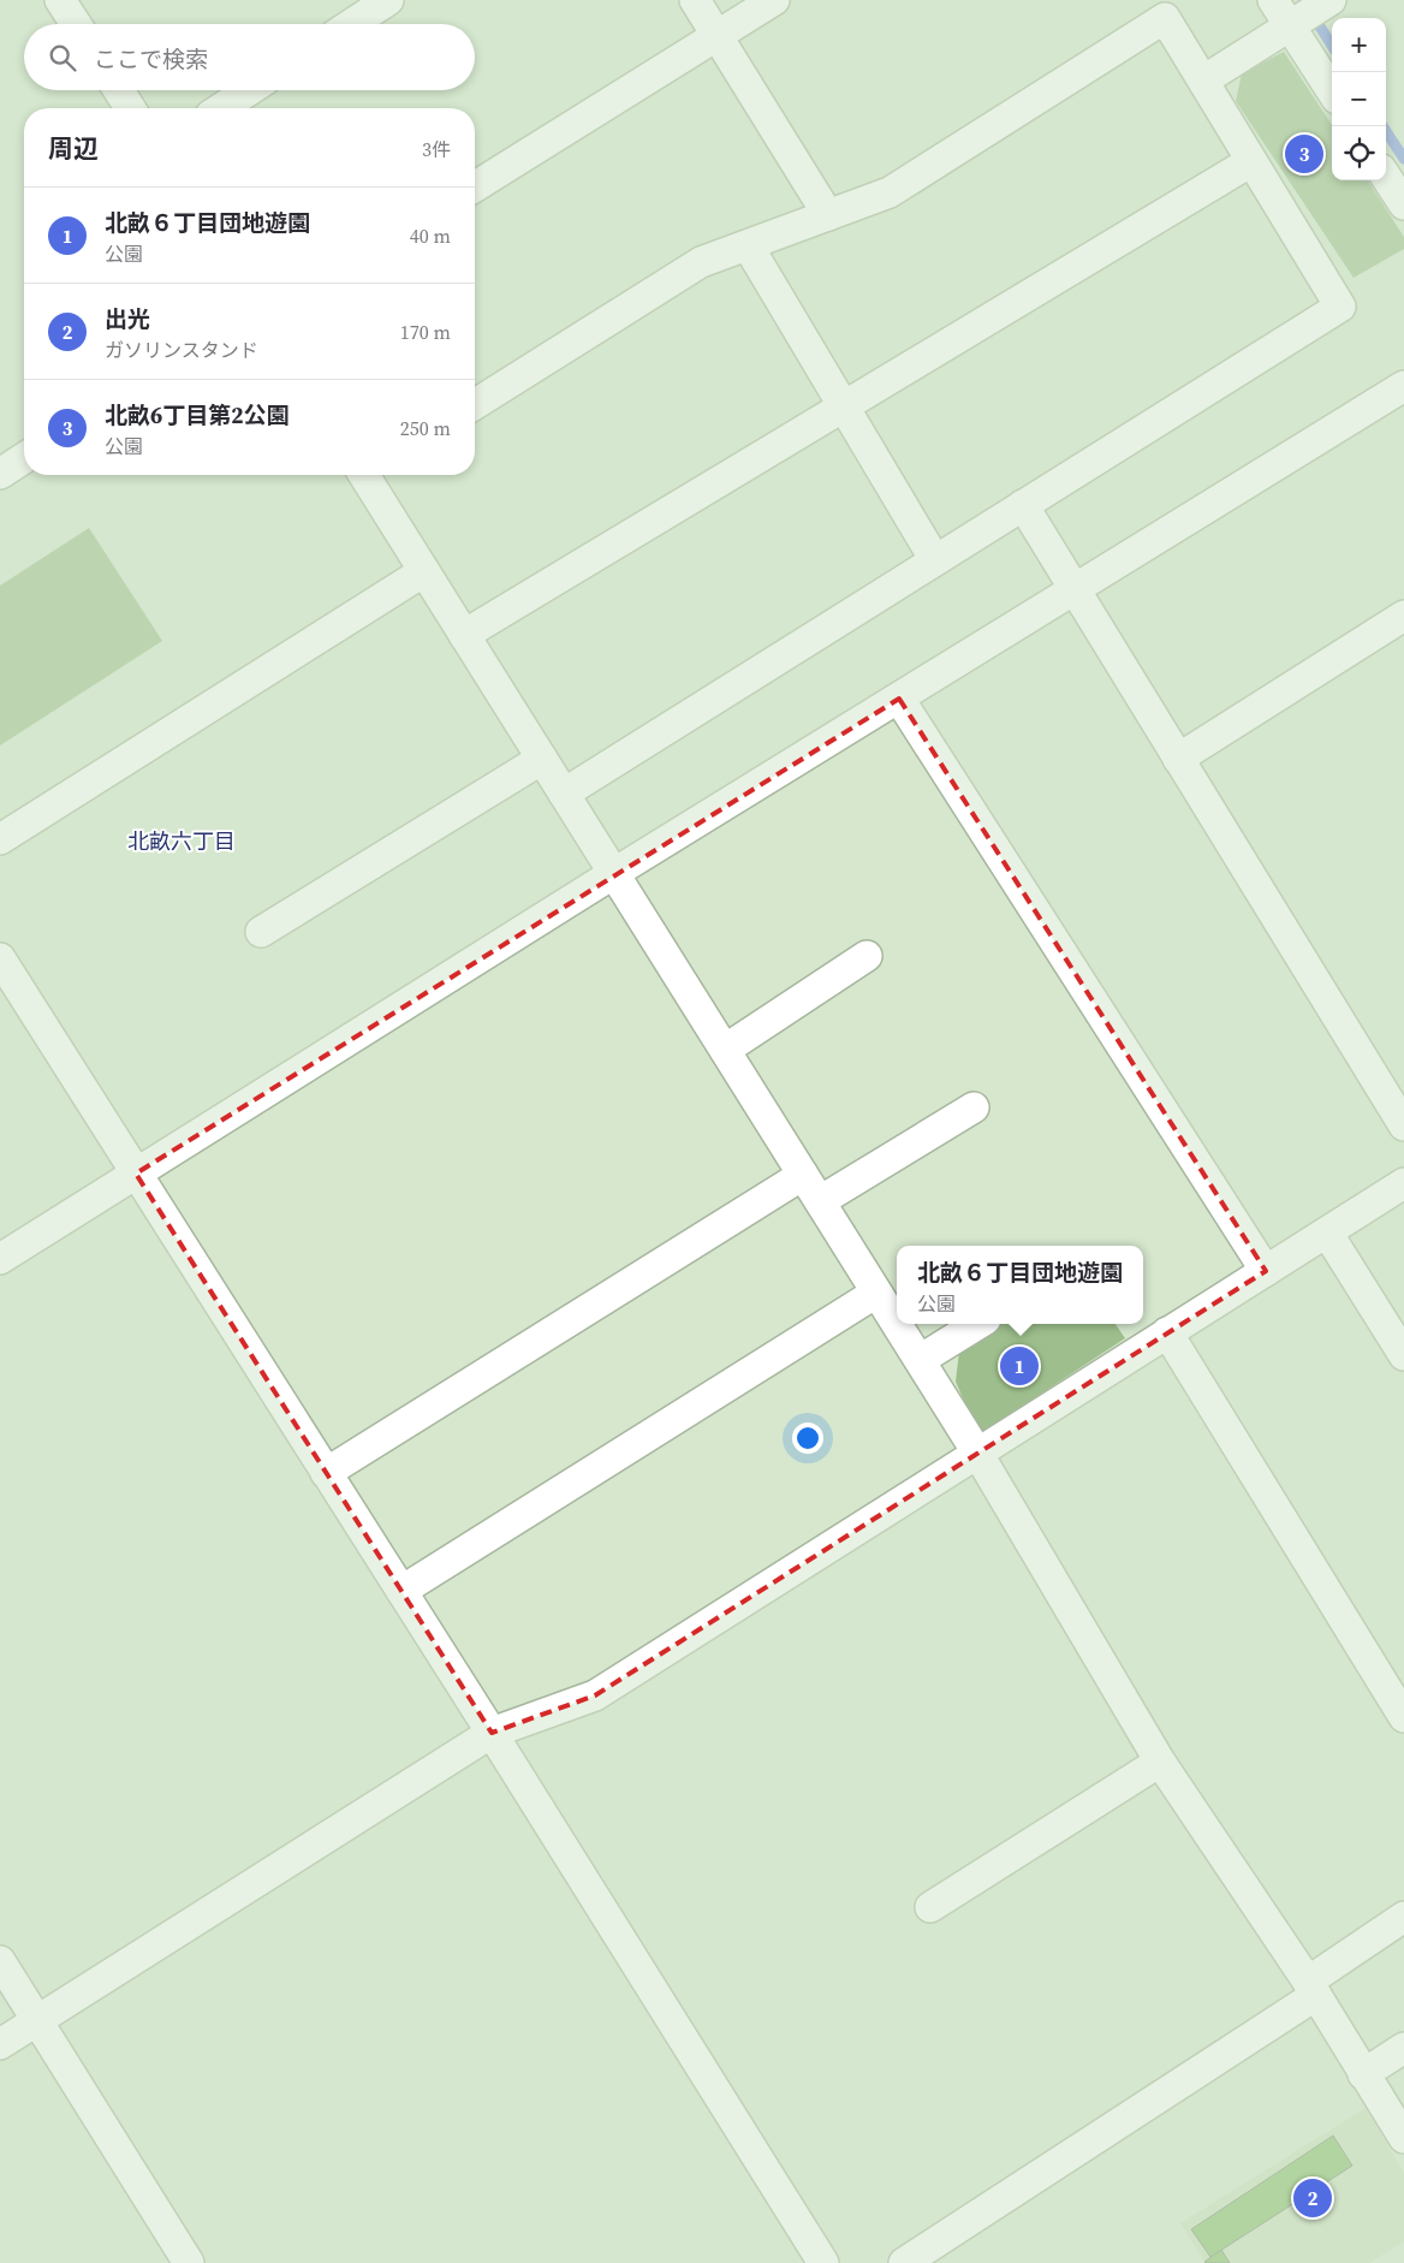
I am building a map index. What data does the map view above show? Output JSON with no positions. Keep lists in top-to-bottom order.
{
  "districts": ["北畝六丁目"],
  "page": {
    "map_buttons": ["+", "−"],
    "search": "ここで検索",
    "heading": ["周辺", "3件"],
    "pins": ["3", "1", "2"],
    "list": [
      {
        "mark": "1",
        "name": "北畝６丁目団地遊園",
        "note": "公園",
        "value": "40 m"
      },
      {
        "mark": "2",
        "name": "出光",
        "note": "ガソリンスタンド",
        "value": "170 m"
      },
      {
        "mark": "3",
        "name": "北畝6丁目第2公園",
        "note": "公園",
        "value": "250 m"
      }
    ],
    "popup": ["北畝６丁目団地遊園", "公園"]
  }
}
